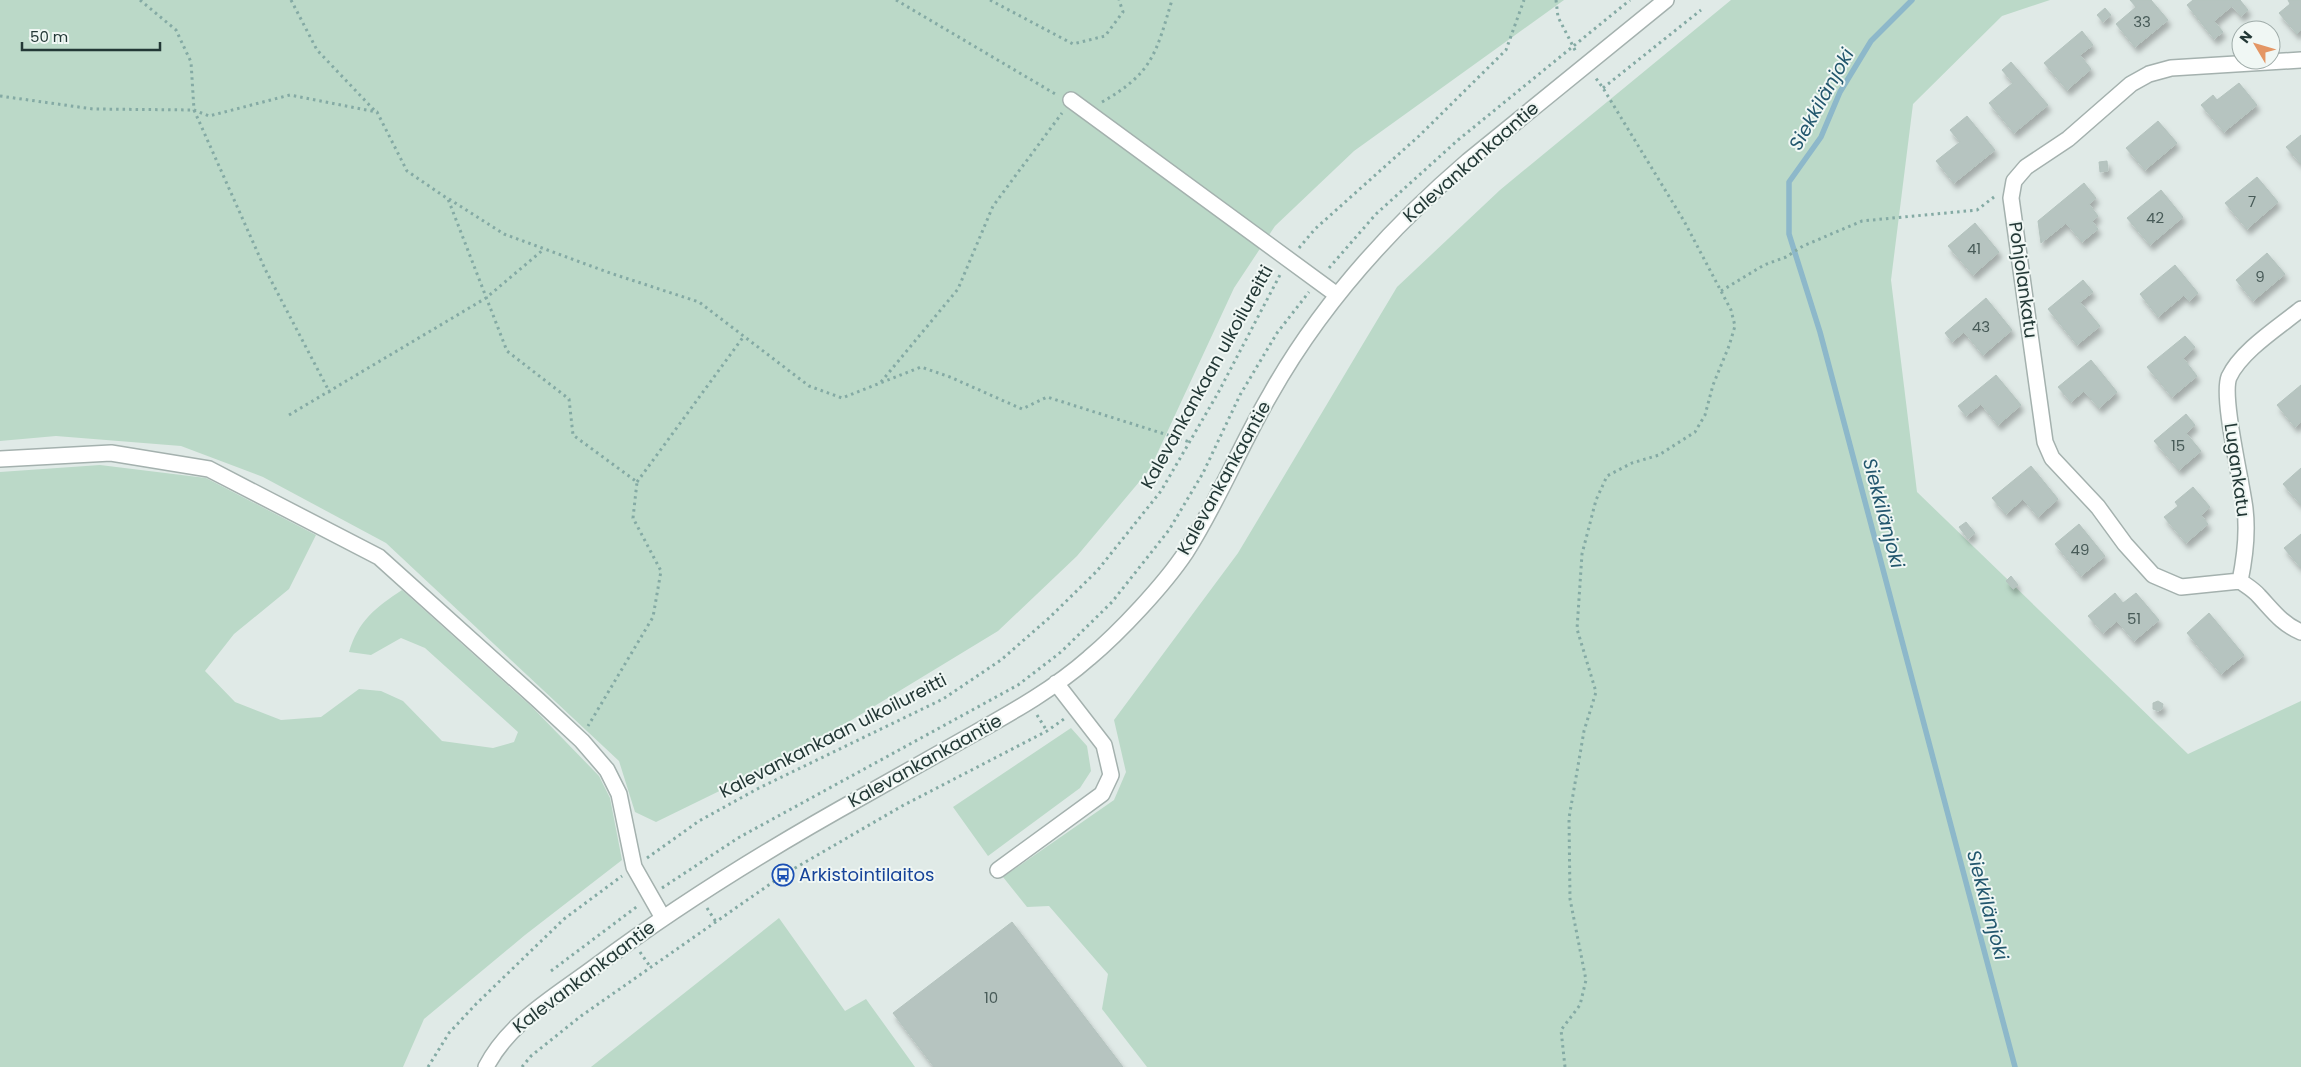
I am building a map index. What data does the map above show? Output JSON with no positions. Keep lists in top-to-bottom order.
{
  "streets": {
    "street": ["Kalevankankaantie", "Pohjolankatu", "Lugankatu"],
    "path": ["Kalevankankaan ulkoilureitti"]
  },
  "crossings": [
    ["Pohjolankatu", "Lugankatu"]
  ],
  "water": ["Siekkilänjoki"],
  "places": {
    "bus stop": ["Arkistointilaitos"]
  },
  "house_numbers": [
    "33",
    "7",
    "42",
    "41",
    "9",
    "43",
    "15",
    "49",
    "51",
    "10"
  ],
  "scale_bar": "50 m",
  "north": "top left"
}
